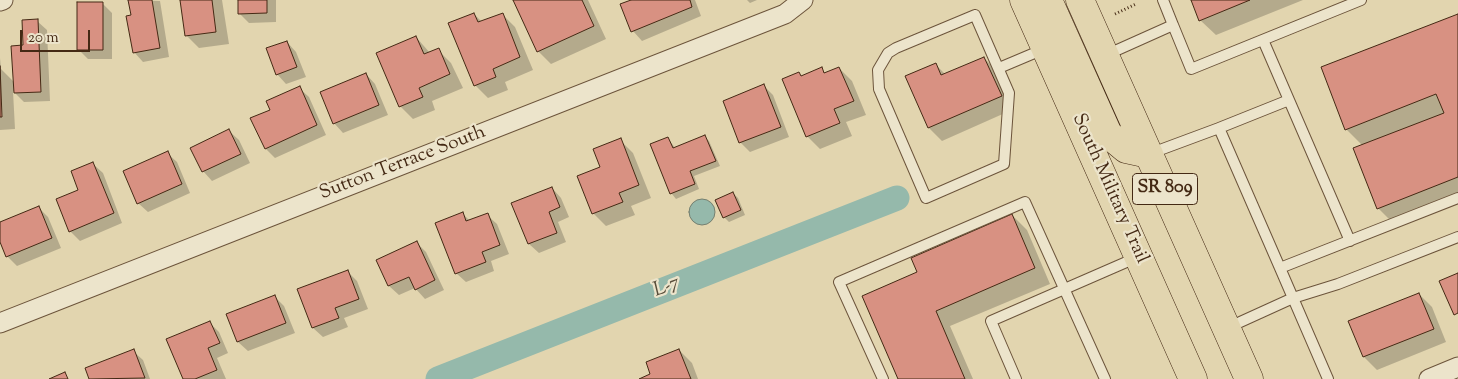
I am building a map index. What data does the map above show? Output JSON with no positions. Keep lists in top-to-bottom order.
{
  "streets": {
    "main road": ["South Military Trail", "SR 809"],
    "street": ["Sutton Terrace South"]
  },
  "water": ["L-7"],
  "scale_bar": "20 m"
}
